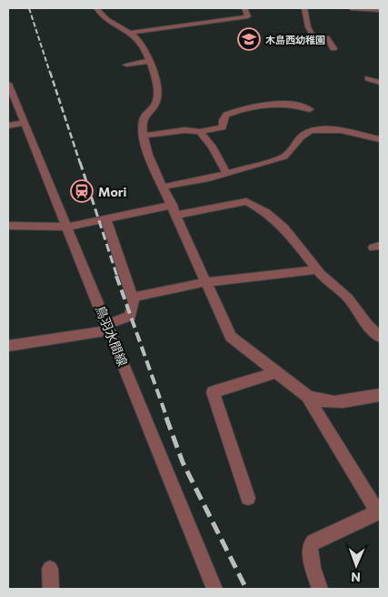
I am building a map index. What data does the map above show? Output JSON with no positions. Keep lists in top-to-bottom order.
{
  "streets": {
    "street": ["鳥羽水間線"]
  },
  "places": {
    "school or university": ["木島西幼稚園"],
    "station": ["Mori"]
  },
  "north": "bottom"
}
